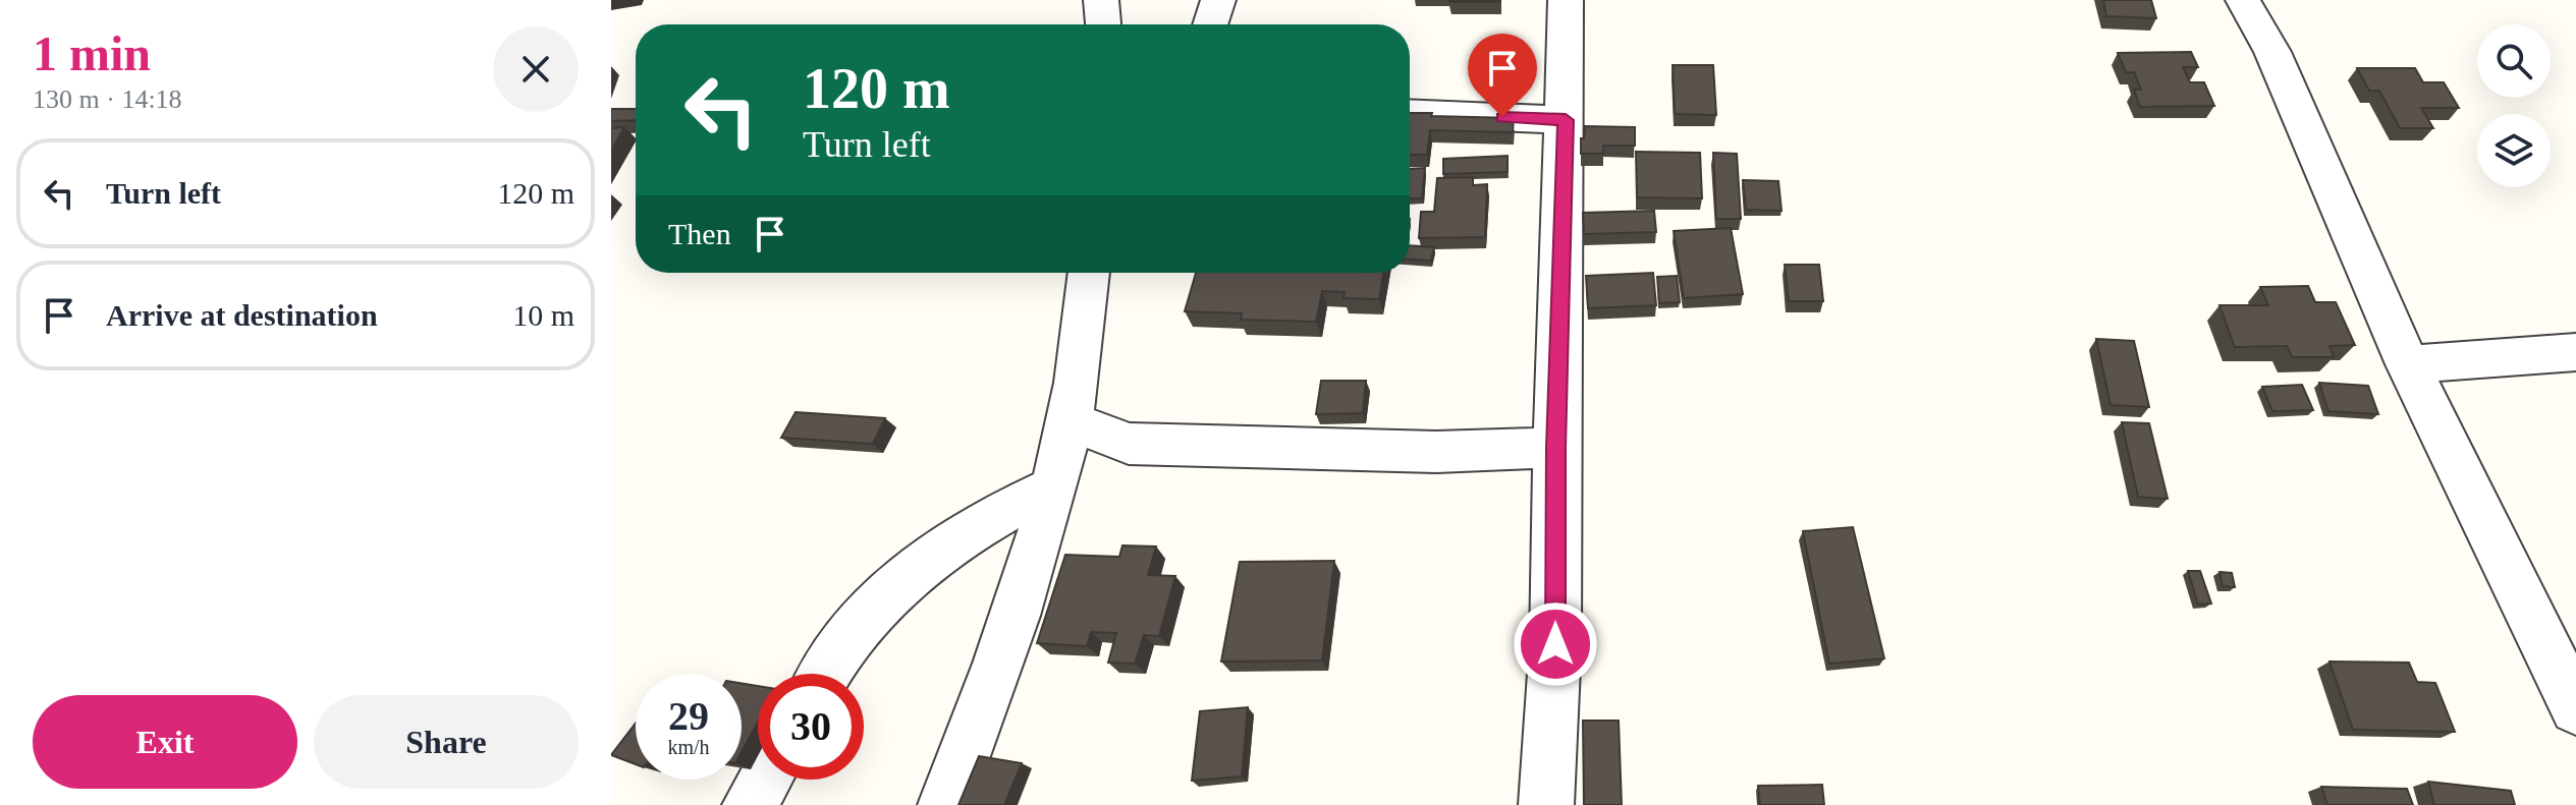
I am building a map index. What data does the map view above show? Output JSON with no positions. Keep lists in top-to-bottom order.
{
  "page": {
    "heading": ["1 min", "130 m · 14:18"],
    "turn": ["120 m", "Turn left"],
    "list": [
      {
        "name": "Turn left",
        "value": "120 m"
      },
      {
        "name": "Arrive at destination",
        "value": "10 m"
      }
    ],
    "then": "Then",
    "speed": "29 km/h",
    "limit": "30",
    "buttons": ["Exit", "Share"]
  }
}
